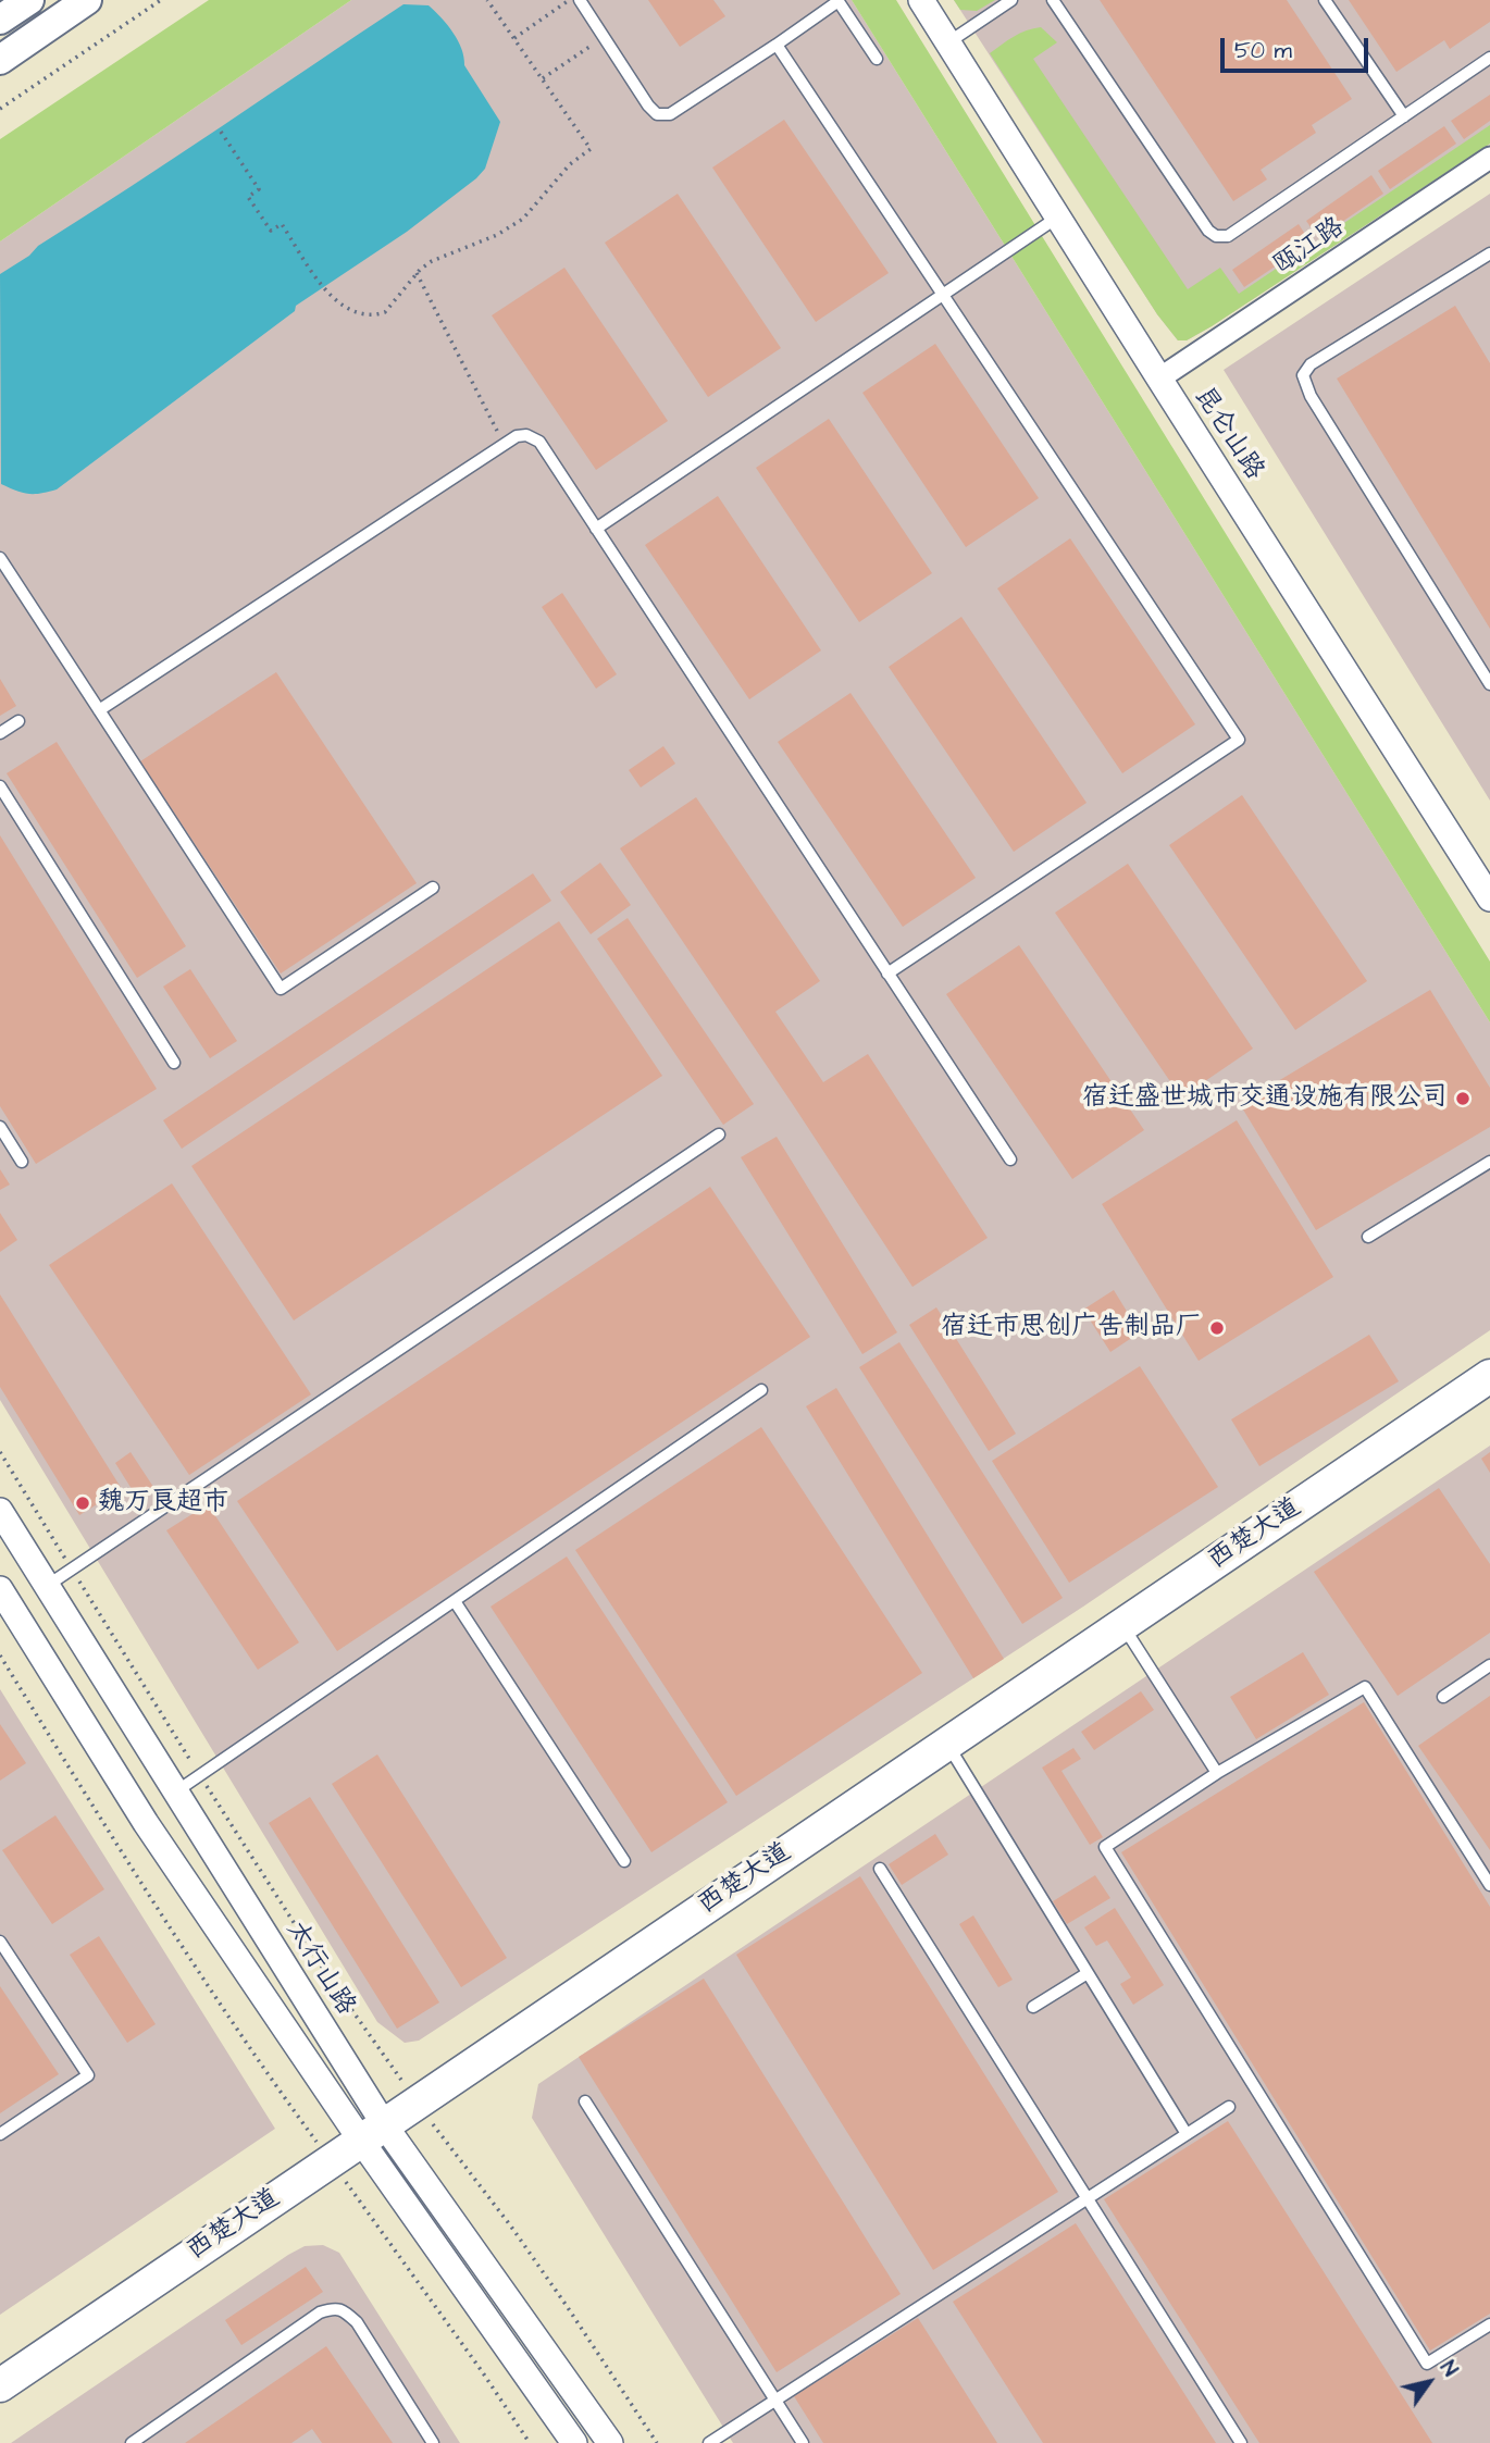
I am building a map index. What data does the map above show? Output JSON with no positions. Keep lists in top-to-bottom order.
{
  "streets": {
    "main road": ["西楚大道"],
    "street": ["瓯江路", "昆仑山路", "太行山路"]
  },
  "crossings": [
    ["瓯江路", "昆仑山路"],
    ["西楚大道", "太行山路"]
  ],
  "places": ["宿迁盛世城市交通设施有限公司", "宿迁市思创广告制品厂", "魏万良超市"],
  "scale_bar": "50 m",
  "north": "top right"
}
